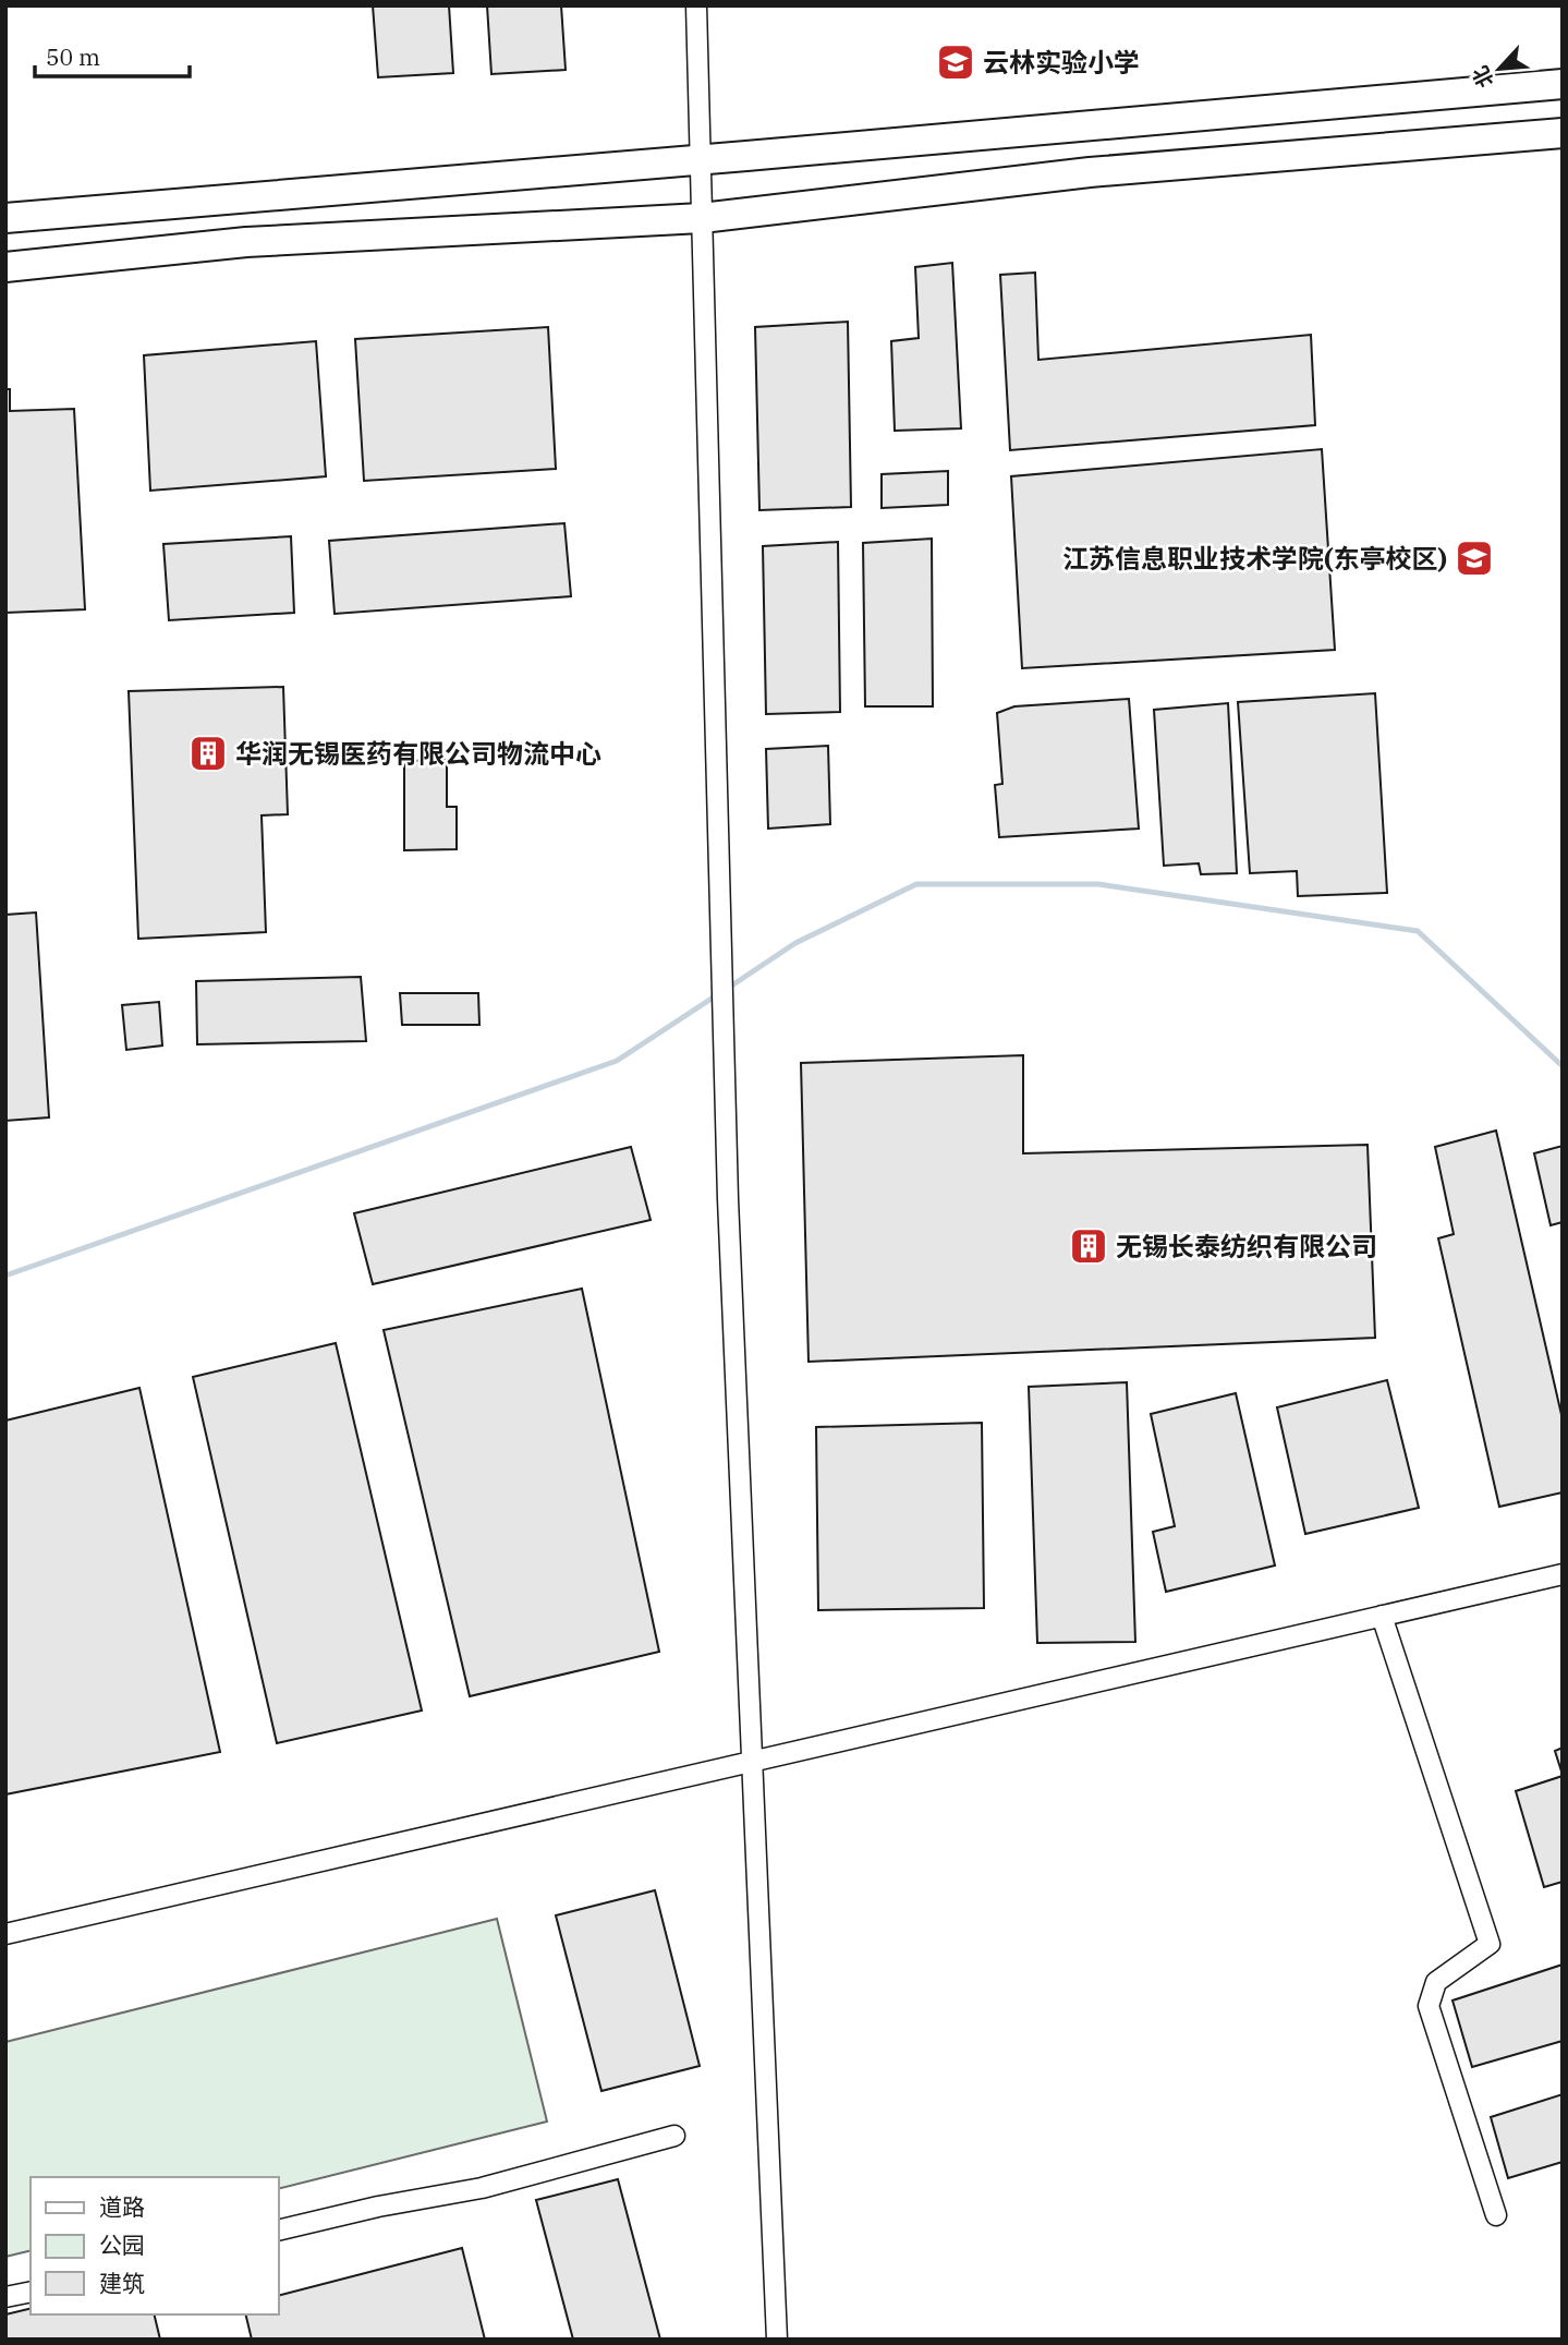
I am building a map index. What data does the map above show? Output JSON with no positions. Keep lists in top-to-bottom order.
{
  "places": {
    "school or university": ["云林实验小学", "江苏信息职业技术学院(东亭校区)"],
    "building": ["华润无锡医药有限公司物流中心", "无锡长泰纺织有限公司"]
  },
  "legend": ["道路", "公园", "建筑"],
  "scale_bar": "50 m",
  "north": "bottom left"
}
